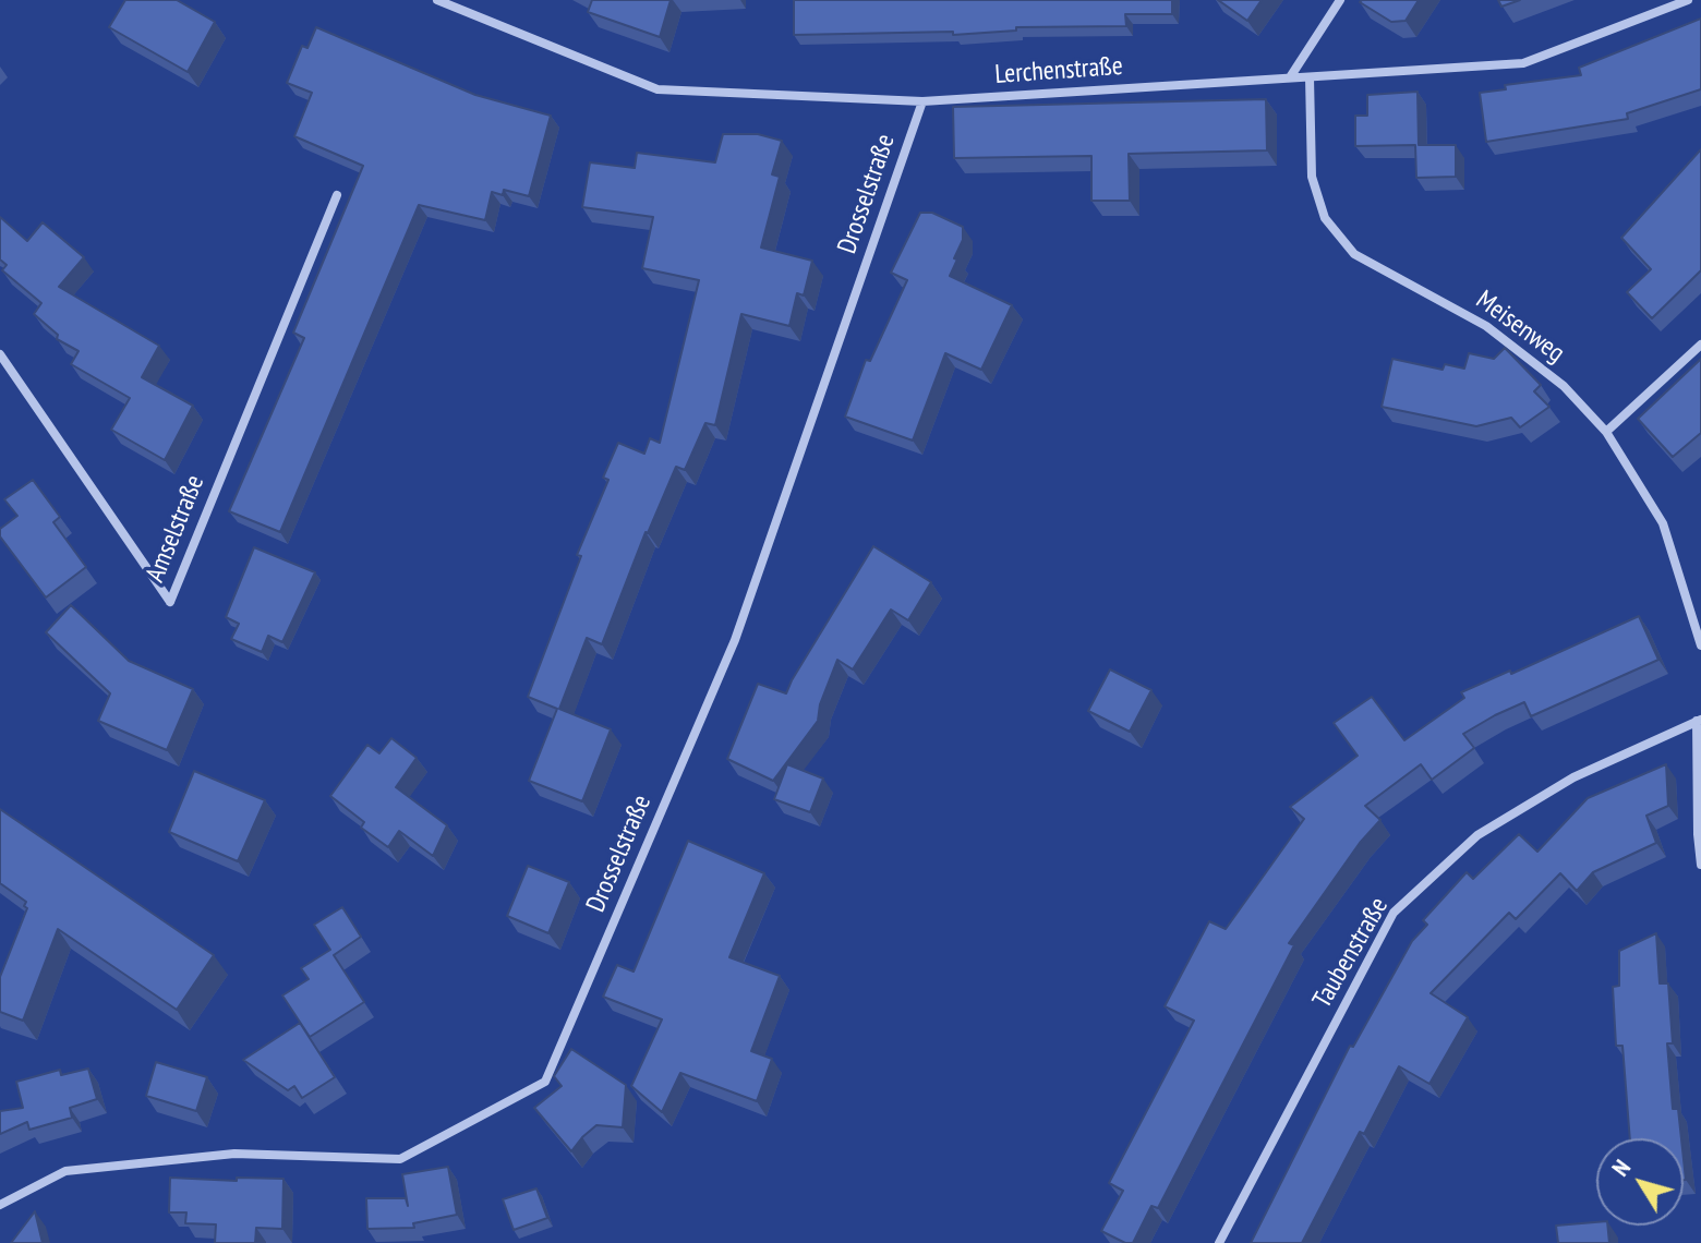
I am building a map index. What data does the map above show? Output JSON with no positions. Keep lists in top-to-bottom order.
{
  "streets": {
    "street": [
      "Lerchenstraße",
      "Drosselstraße",
      "Meisenweg",
      "Amselstraße",
      "Taubenstraße"
    ]
  },
  "crossings": [
    ["Lerchenstraße", "Drosselstraße"],
    ["Lerchenstraße", "Meisenweg"]
  ],
  "north": "top left"
}
